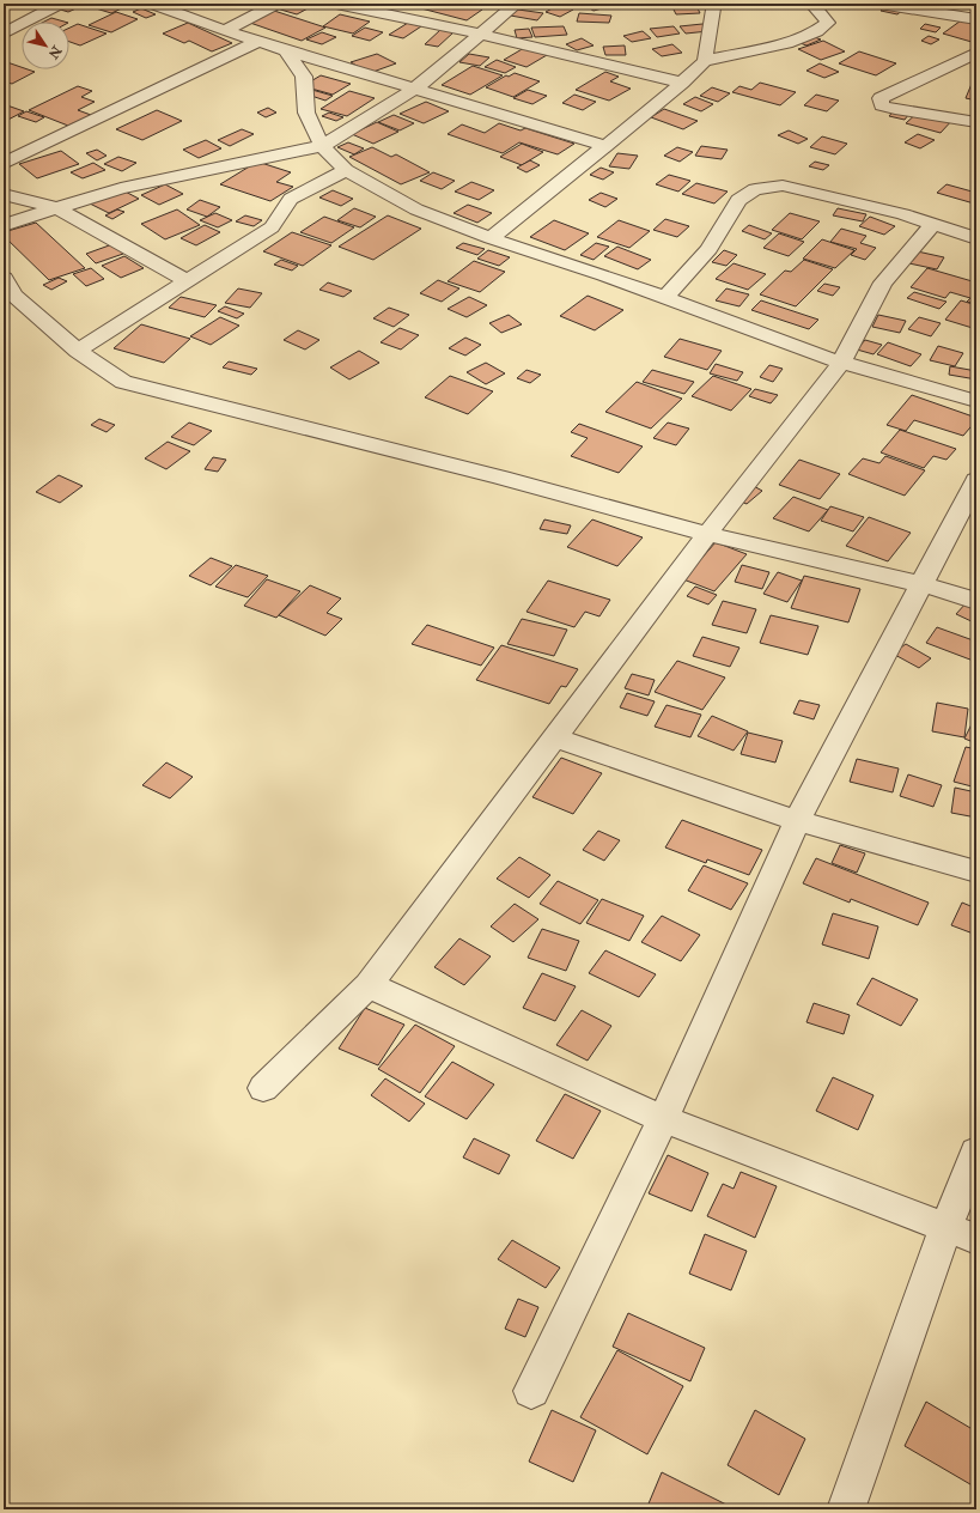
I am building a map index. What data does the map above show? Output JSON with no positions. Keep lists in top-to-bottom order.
{
  "north": "bottom right"
}
